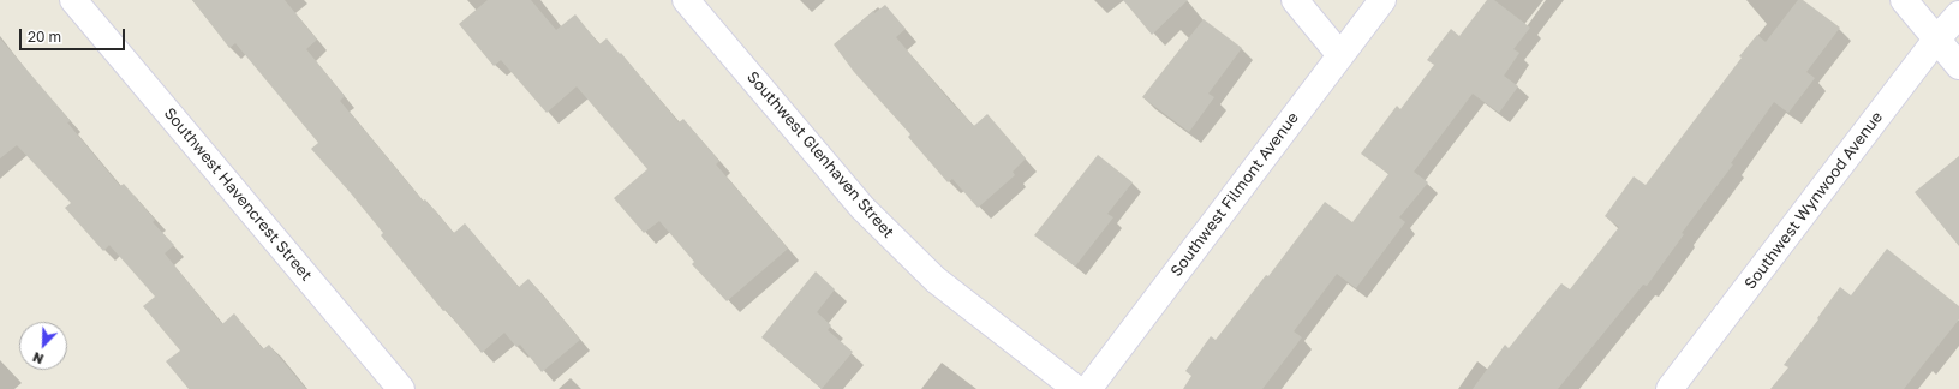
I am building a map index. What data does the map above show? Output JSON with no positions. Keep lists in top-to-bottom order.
{
  "streets": {
    "street": [
      "Southwest Glenhaven Street",
      "Southwest Havencrest Street",
      "Southwest Filmont Avenue",
      "Southwest Wynwood Avenue"
    ]
  },
  "scale_bar": "20 m",
  "north": "bottom left"
}
